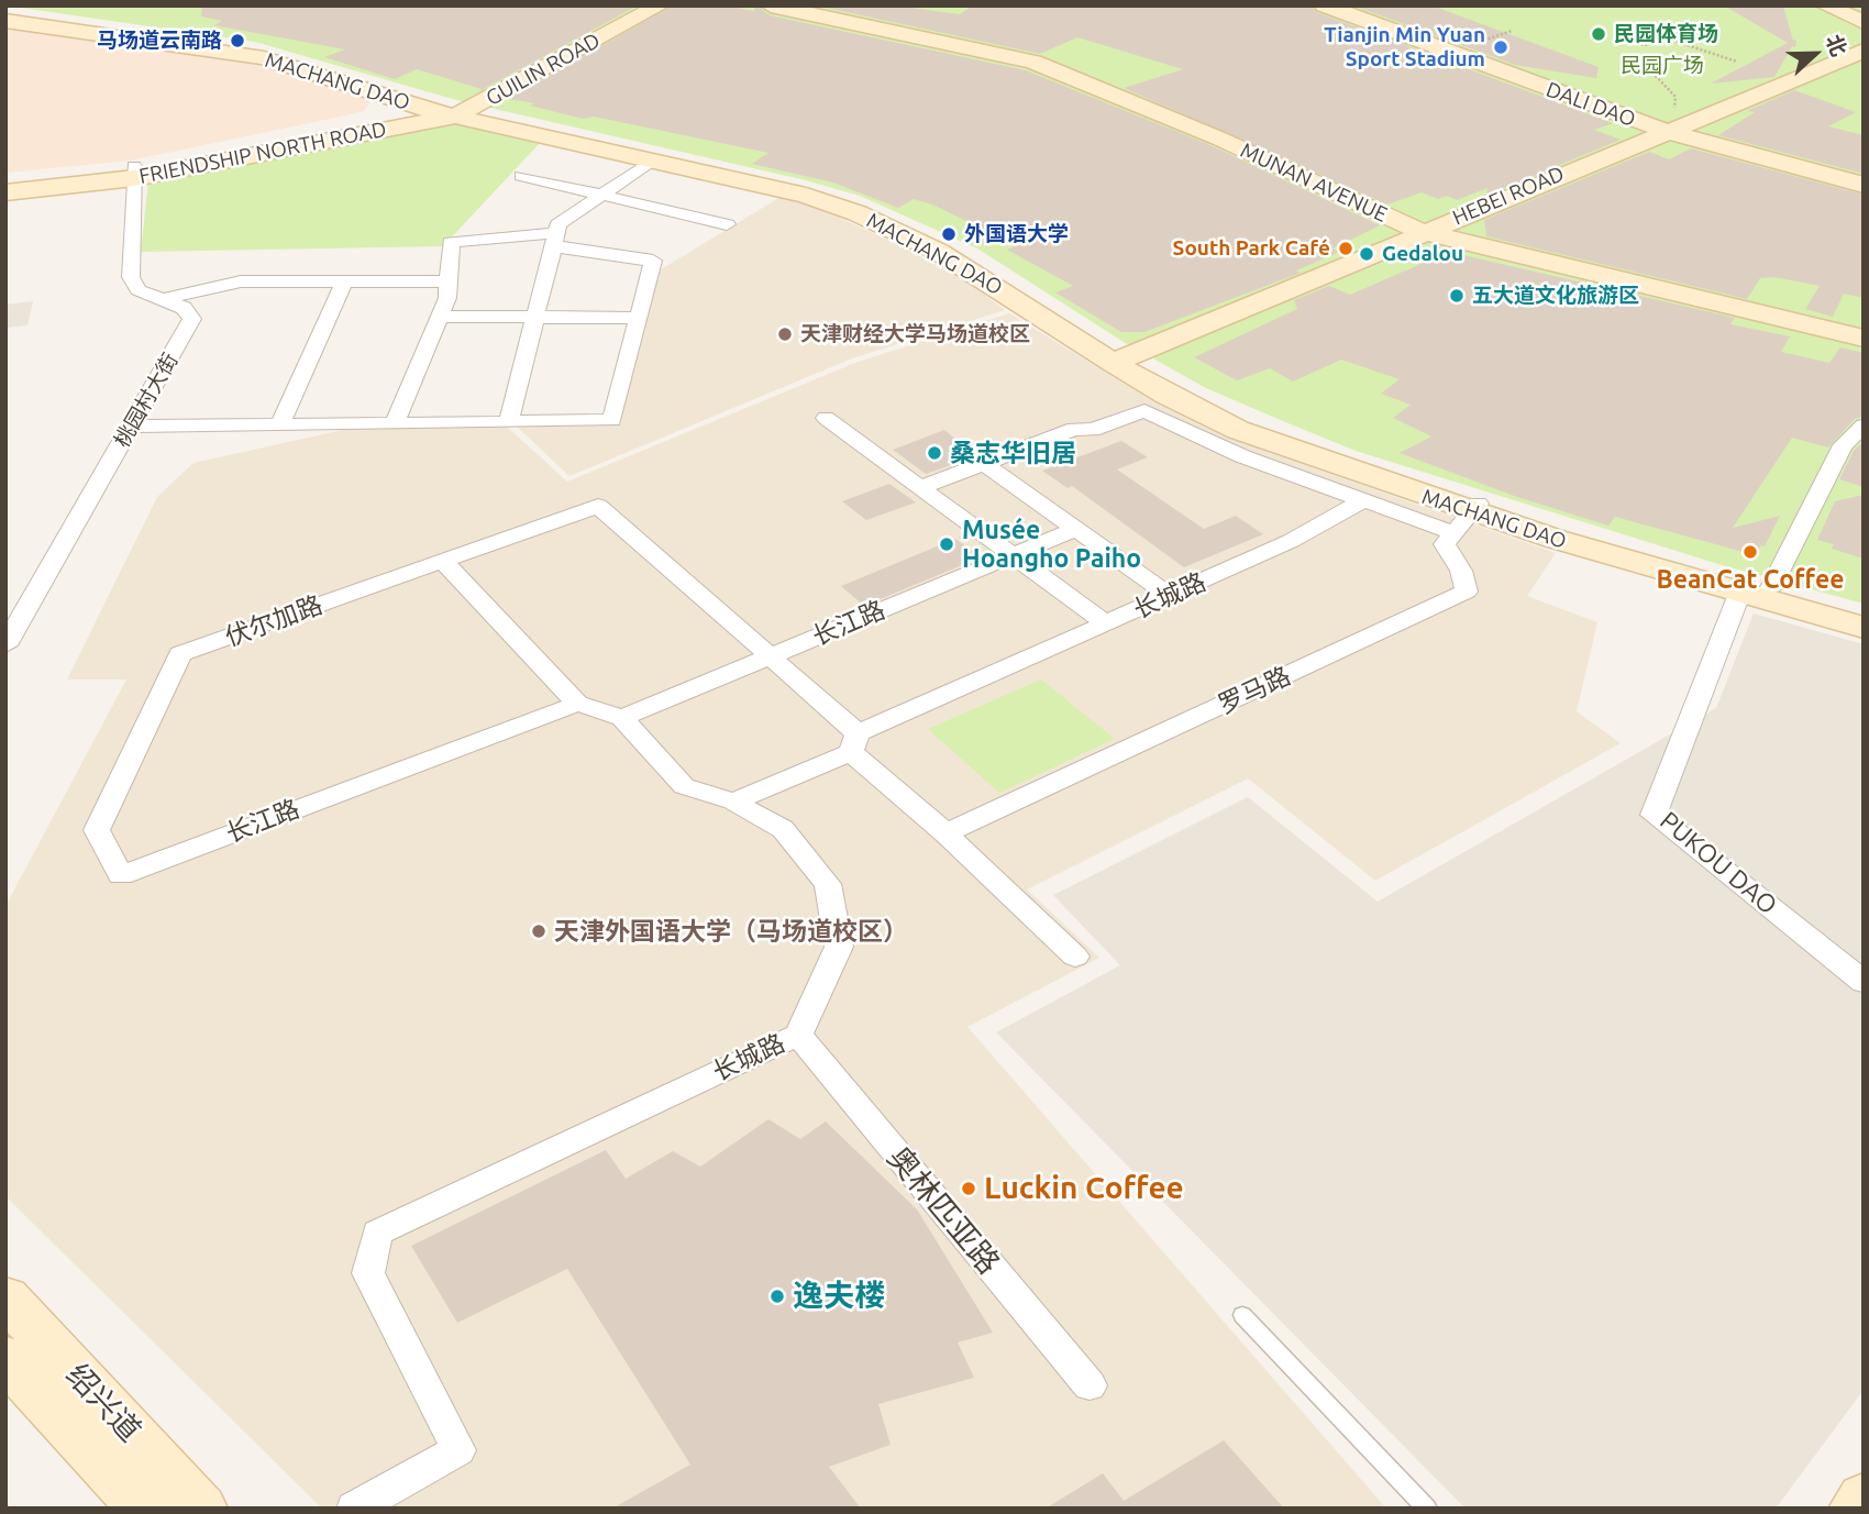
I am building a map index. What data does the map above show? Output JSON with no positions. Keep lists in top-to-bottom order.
{
  "streets": {
    "main road": [
      "GUILIN ROAD",
      "MACHANG DAO",
      "DALI DAO",
      "FRIENDSHIP NORTH ROAD",
      "MUNAN AVENUE",
      "HEBEI ROAD",
      "绍兴道"
    ],
    "street": [
      "桃园村大街",
      "长城路",
      "伏尔加路",
      "长江路",
      "罗马路",
      "PUKOU DAO",
      "奥林匹亚路"
    ]
  },
  "crossings": [
    ["GUILIN ROAD", "MACHANG DAO"],
    ["GUILIN ROAD", "FRIENDSHIP NORTH ROAD"],
    ["MACHANG DAO", "FRIENDSHIP NORTH ROAD"],
    ["MACHANG DAO", "HEBEI ROAD"],
    ["MACHANG DAO", "罗马路"],
    ["MACHANG DAO", "PUKOU DAO"],
    ["DALI DAO", "HEBEI ROAD"],
    ["FRIENDSHIP NORTH ROAD", "桃园村大街"],
    ["MUNAN AVENUE", "HEBEI ROAD"],
    ["长城路", "奥林匹亚路"],
    ["伏尔加路", "长江路"]
  ],
  "parks": ["民园广场"],
  "places": [
    "民园体育场",
    "马场道云南路",
    "Tianjin Min Yuan Sport Stadium",
    "外国语大学",
    "South Park Café",
    "Gedalou",
    "五大道文化旅游区",
    "天津财经大学马场道校区",
    "桑志华旧居",
    "Musée Hoangho Paiho",
    "BeanCat Coffee",
    "天津外国语大学（马场道校区）",
    "Luckin Coffee",
    "逸夫楼"
  ],
  "north": "right"
}
